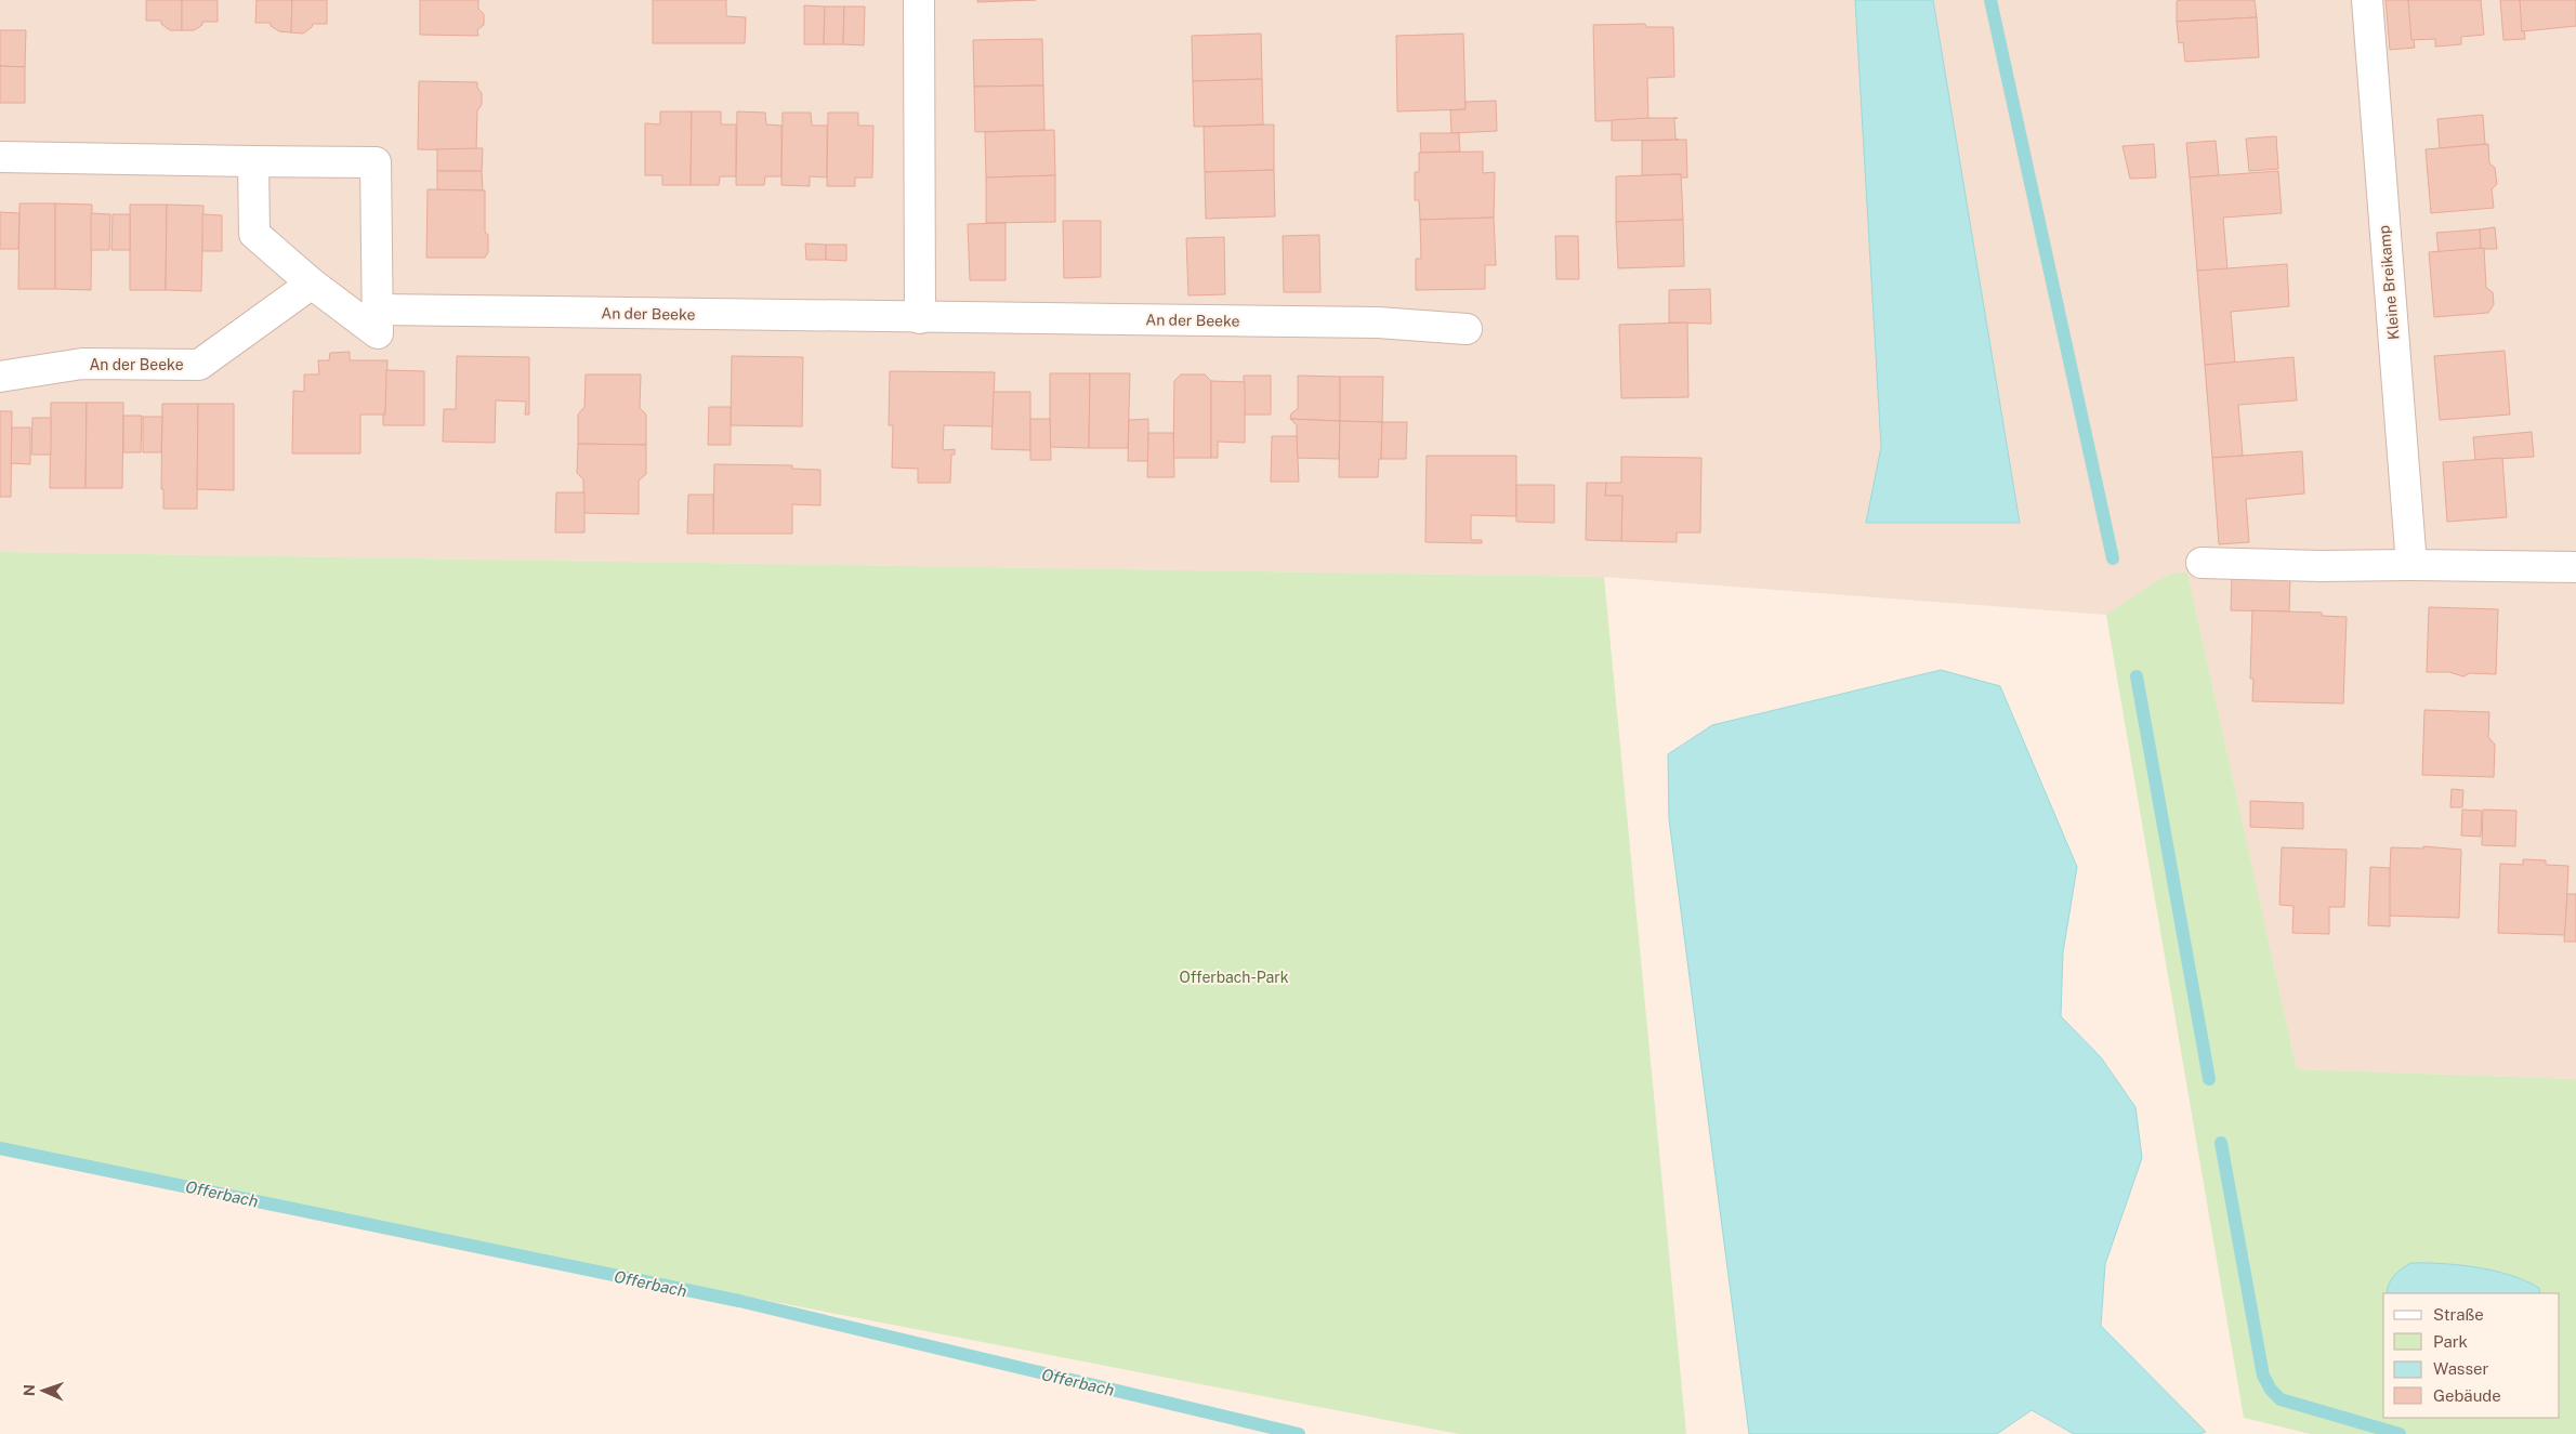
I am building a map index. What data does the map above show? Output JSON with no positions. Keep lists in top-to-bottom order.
{
  "streets": {
    "street": ["Kleine Breikamp", "An der Beeke"]
  },
  "water": ["Offerbach"],
  "parks": ["Offerbach-Park"],
  "legend": [
    "Straße",
    "Park",
    "Wasser",
    "Gebäude"
  ],
  "north": "left"
}
